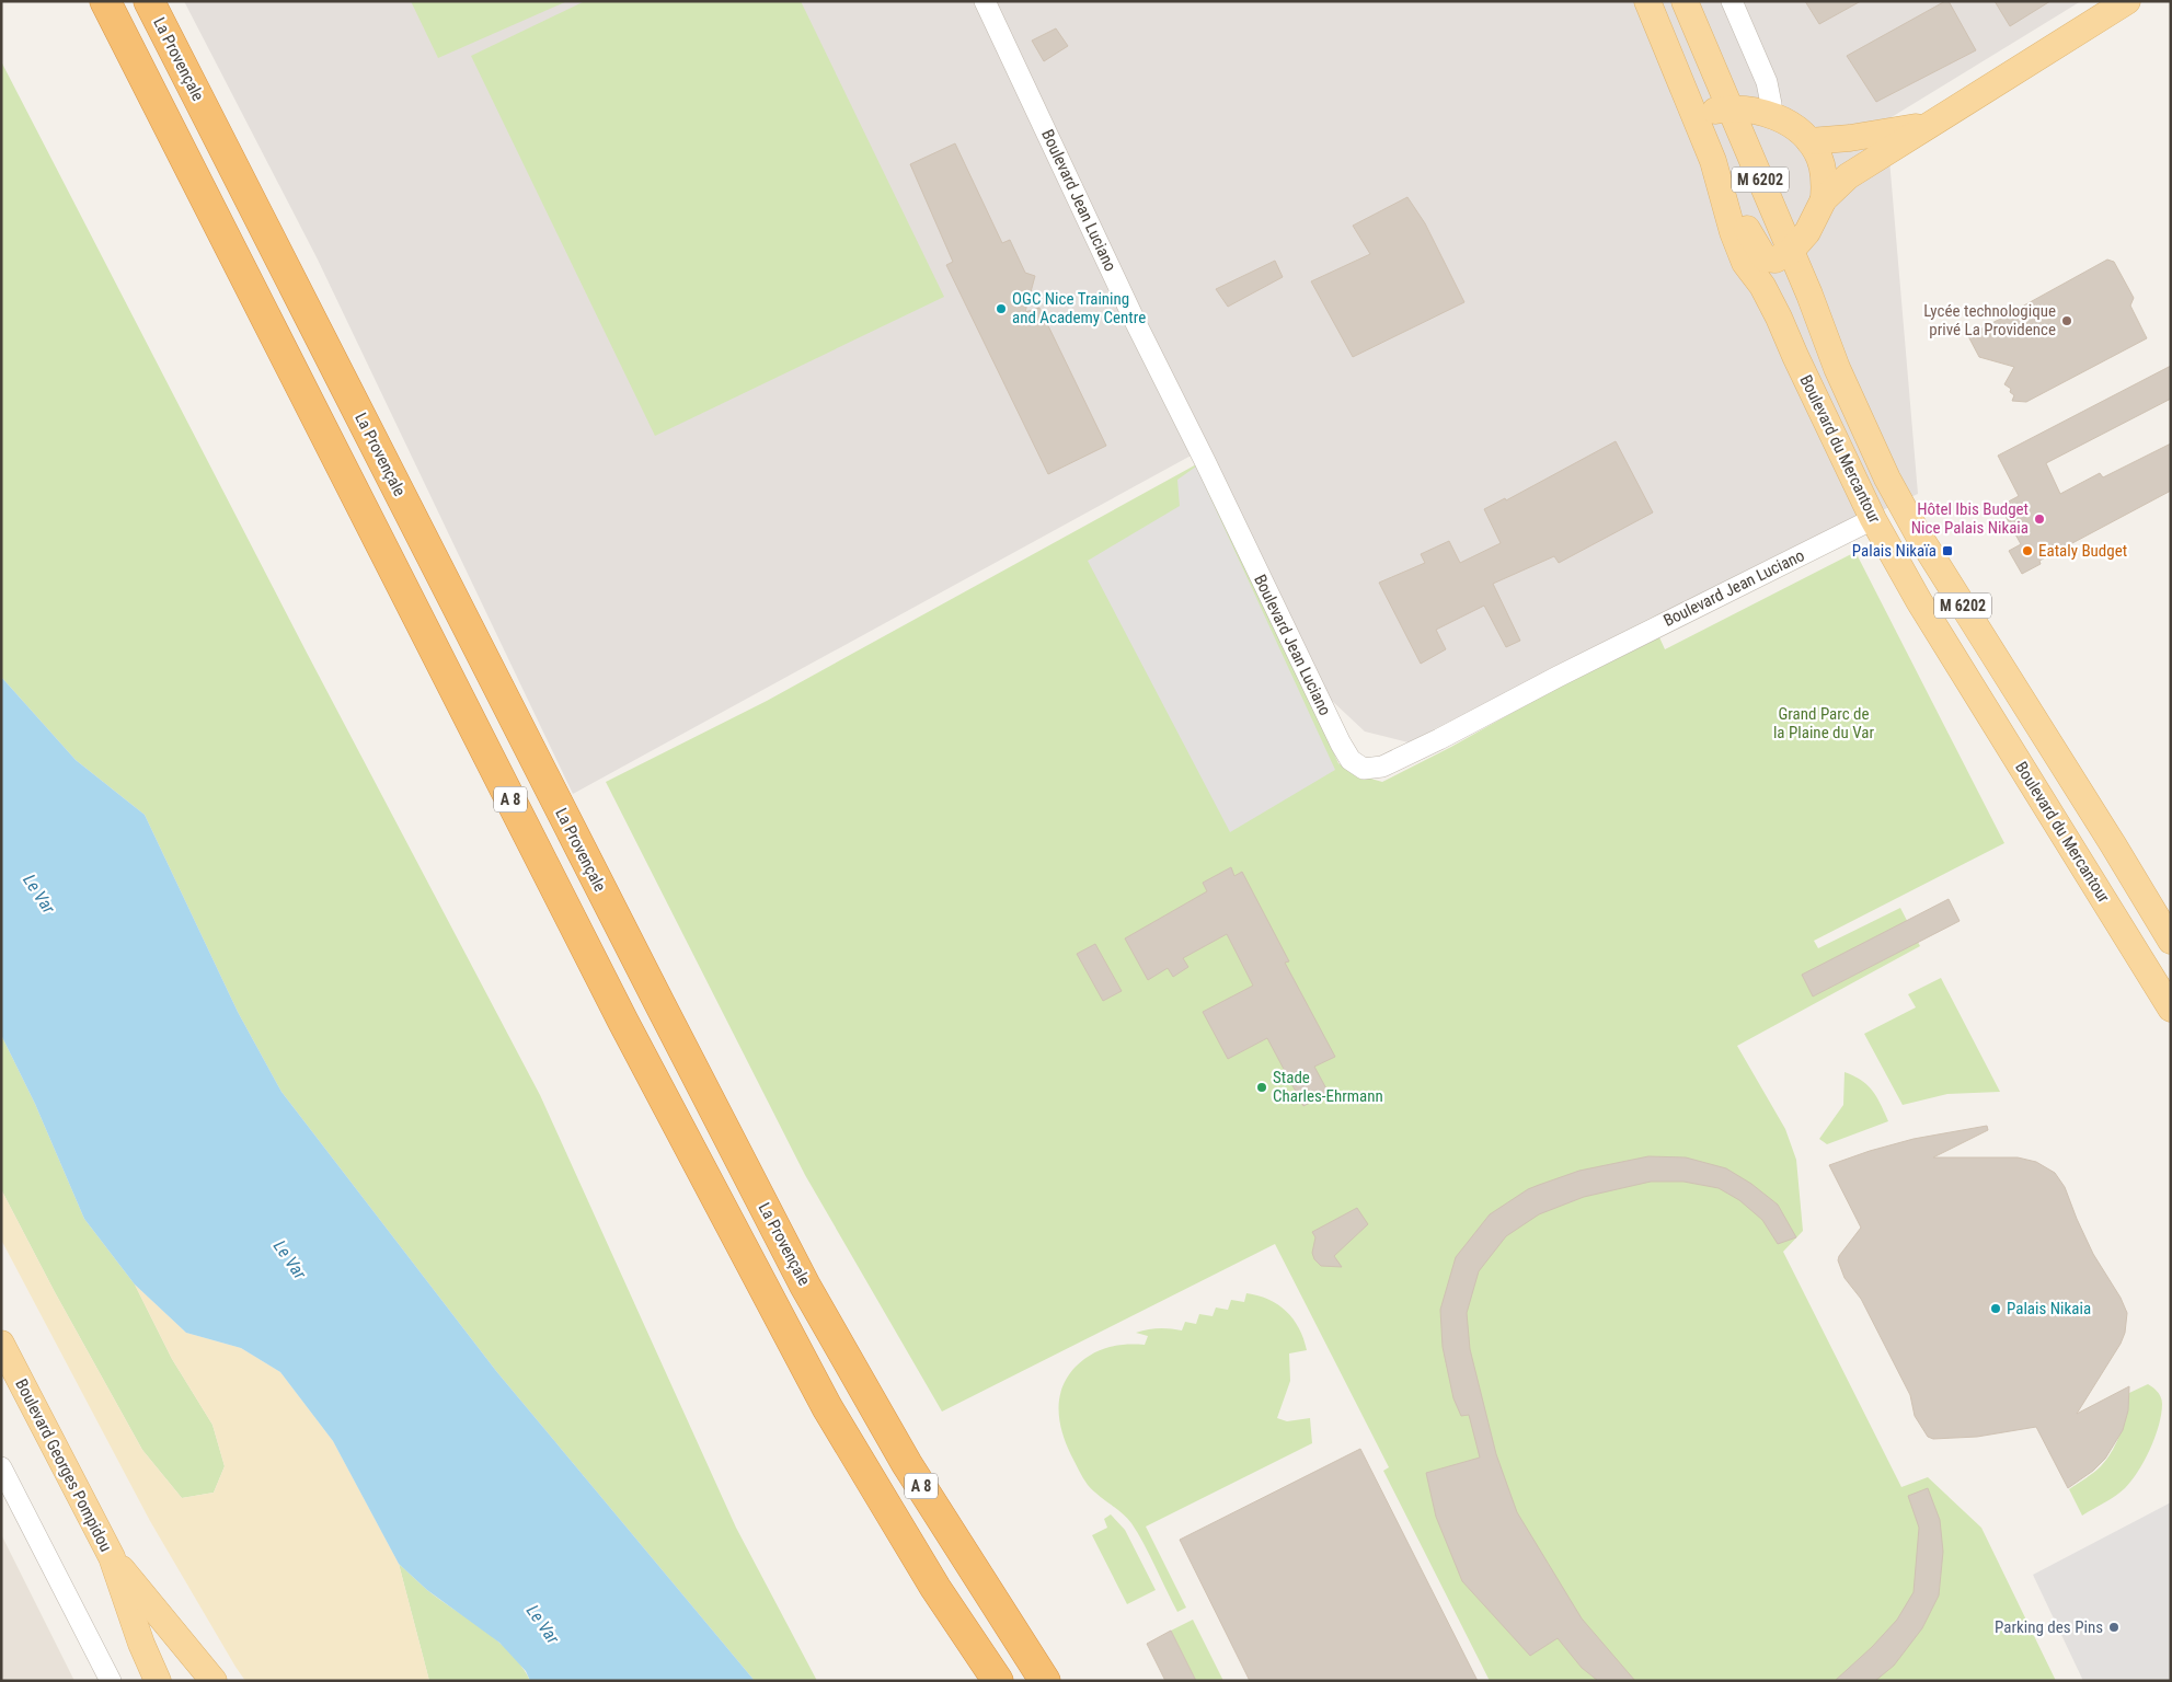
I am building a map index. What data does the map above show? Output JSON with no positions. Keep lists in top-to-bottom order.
{
  "streets": {
    "highway": ["La Provençale", "A 8"],
    "main road": ["M 6202", "Boulevard du Mercantour", "Boulevard Georges Pompidou"],
    "street": ["Boulevard Jean Luciano"]
  },
  "crossings": [
    ["Boulevard Jean Luciano", "Boulevard du Mercantour"]
  ],
  "water": ["Le Var"],
  "parks": ["Grand Parc de la Plaine du Var"],
  "places": {
    "other": [
      "OGC Nice Training and Academy Centre",
      "Lycée technologique privé La Providence",
      "Hôtel Ibis Budget Nice Palais Nikaia",
      "Eataly Budget",
      "Stade Charles-Ehrmann",
      "Palais Nikaia",
      "Parking des Pins"
    ],
    "transit": ["Palais Nikaïa"]
  }
}
